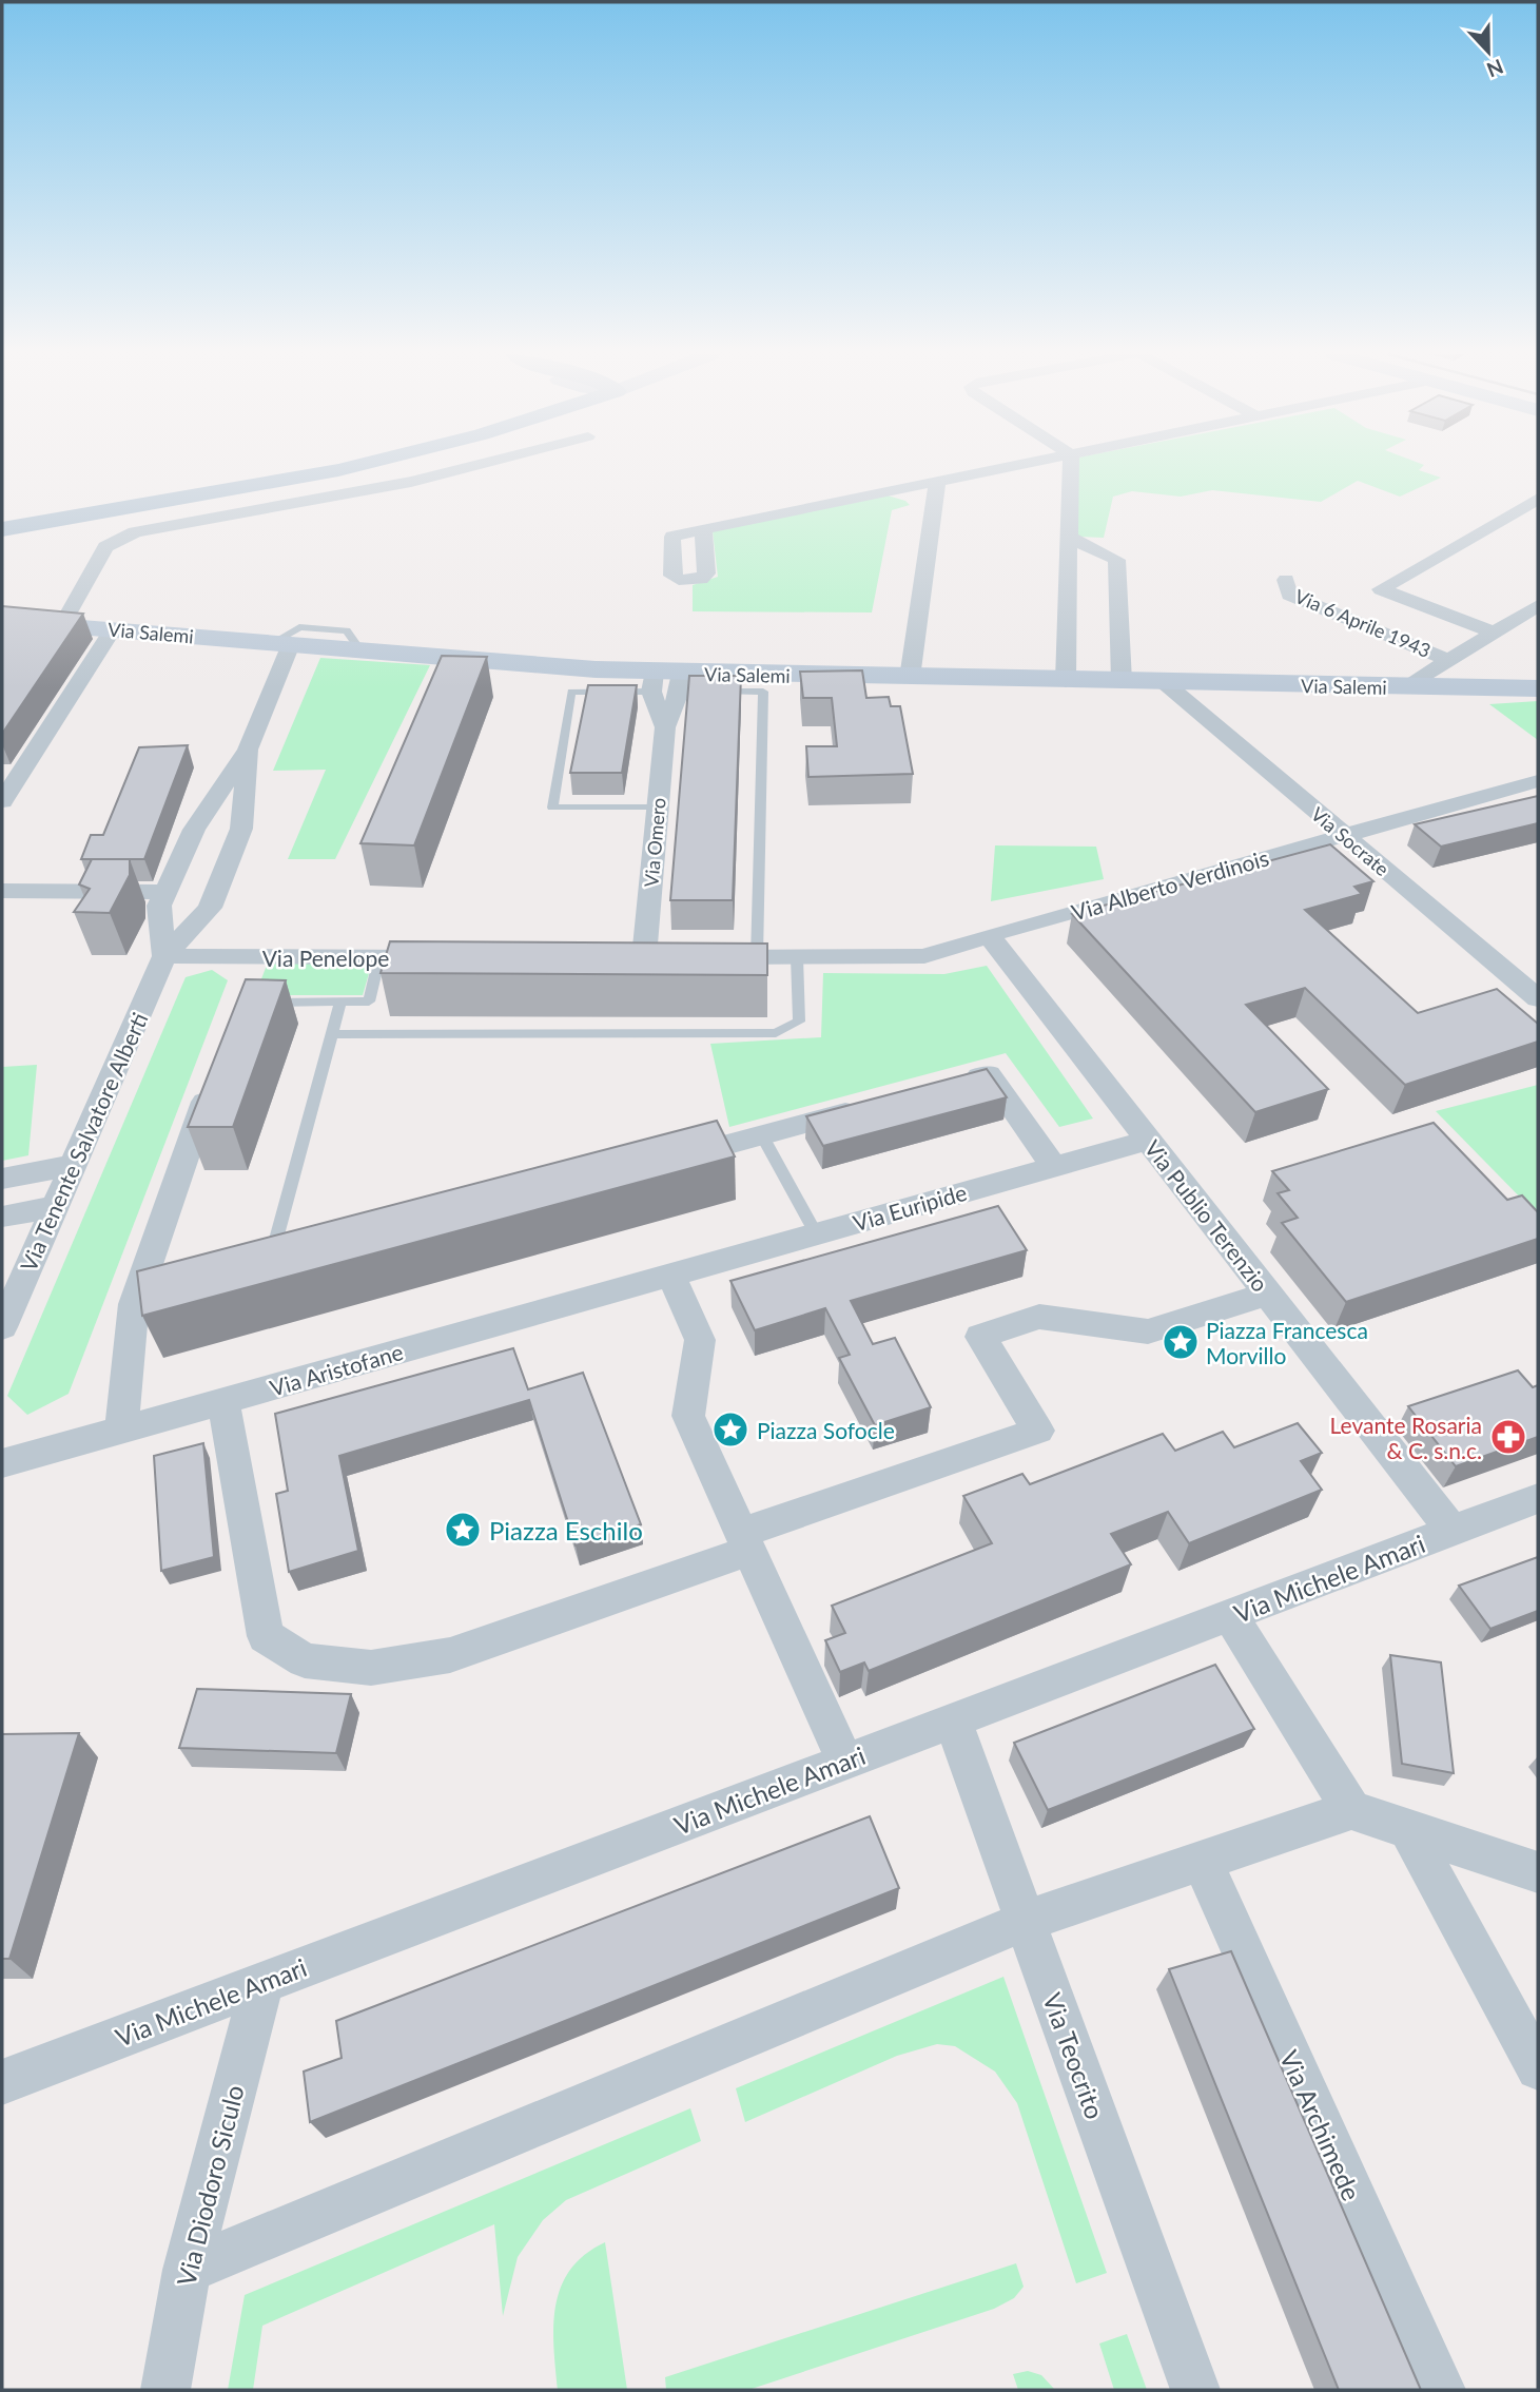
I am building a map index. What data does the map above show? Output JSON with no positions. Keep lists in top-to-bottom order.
{
  "streets": {
    "street": [
      "Via 6 Aprile 1943",
      "Via Salemi",
      "Via Socrate",
      "Via Omero",
      "Via Alberto Verdinois",
      "Via Penelope",
      "Via Tenente Salvatore Alberti",
      "Via Euripide",
      "Via Publio Terenzio",
      "Via Aristofane",
      "Via Michele Amari",
      "Via Teocrito",
      "Via Archimede",
      "Via Diodoro Siculo"
    ]
  },
  "crossings": [
    ["Via Salemi", "Via Socrate"],
    ["Via Salemi", "Via Omero"],
    ["Via Salemi", "Via Tenente Salvatore Alberti"],
    ["Via Socrate", "Via Alberto Verdinois"],
    ["Via Alberto Verdinois", "Via Publio Terenzio"],
    ["Via Penelope", "Via Tenente Salvatore Alberti"],
    ["Via Euripide", "Via Publio Terenzio"],
    ["Via Euripide", "Via Aristofane"],
    ["Via Publio Terenzio", "Via Michele Amari"],
    ["Via Michele Amari", "Via Teocrito"],
    ["Via Michele Amari", "Via Diodoro Siculo"]
  ],
  "places": {
    "place": ["Piazza Francesca Morvillo", "Piazza Sofocle", "Piazza Eschilo"],
    "pharmacy": ["Levante Rosaria & C. s.n.c."]
  },
  "north": "bottom"
}
